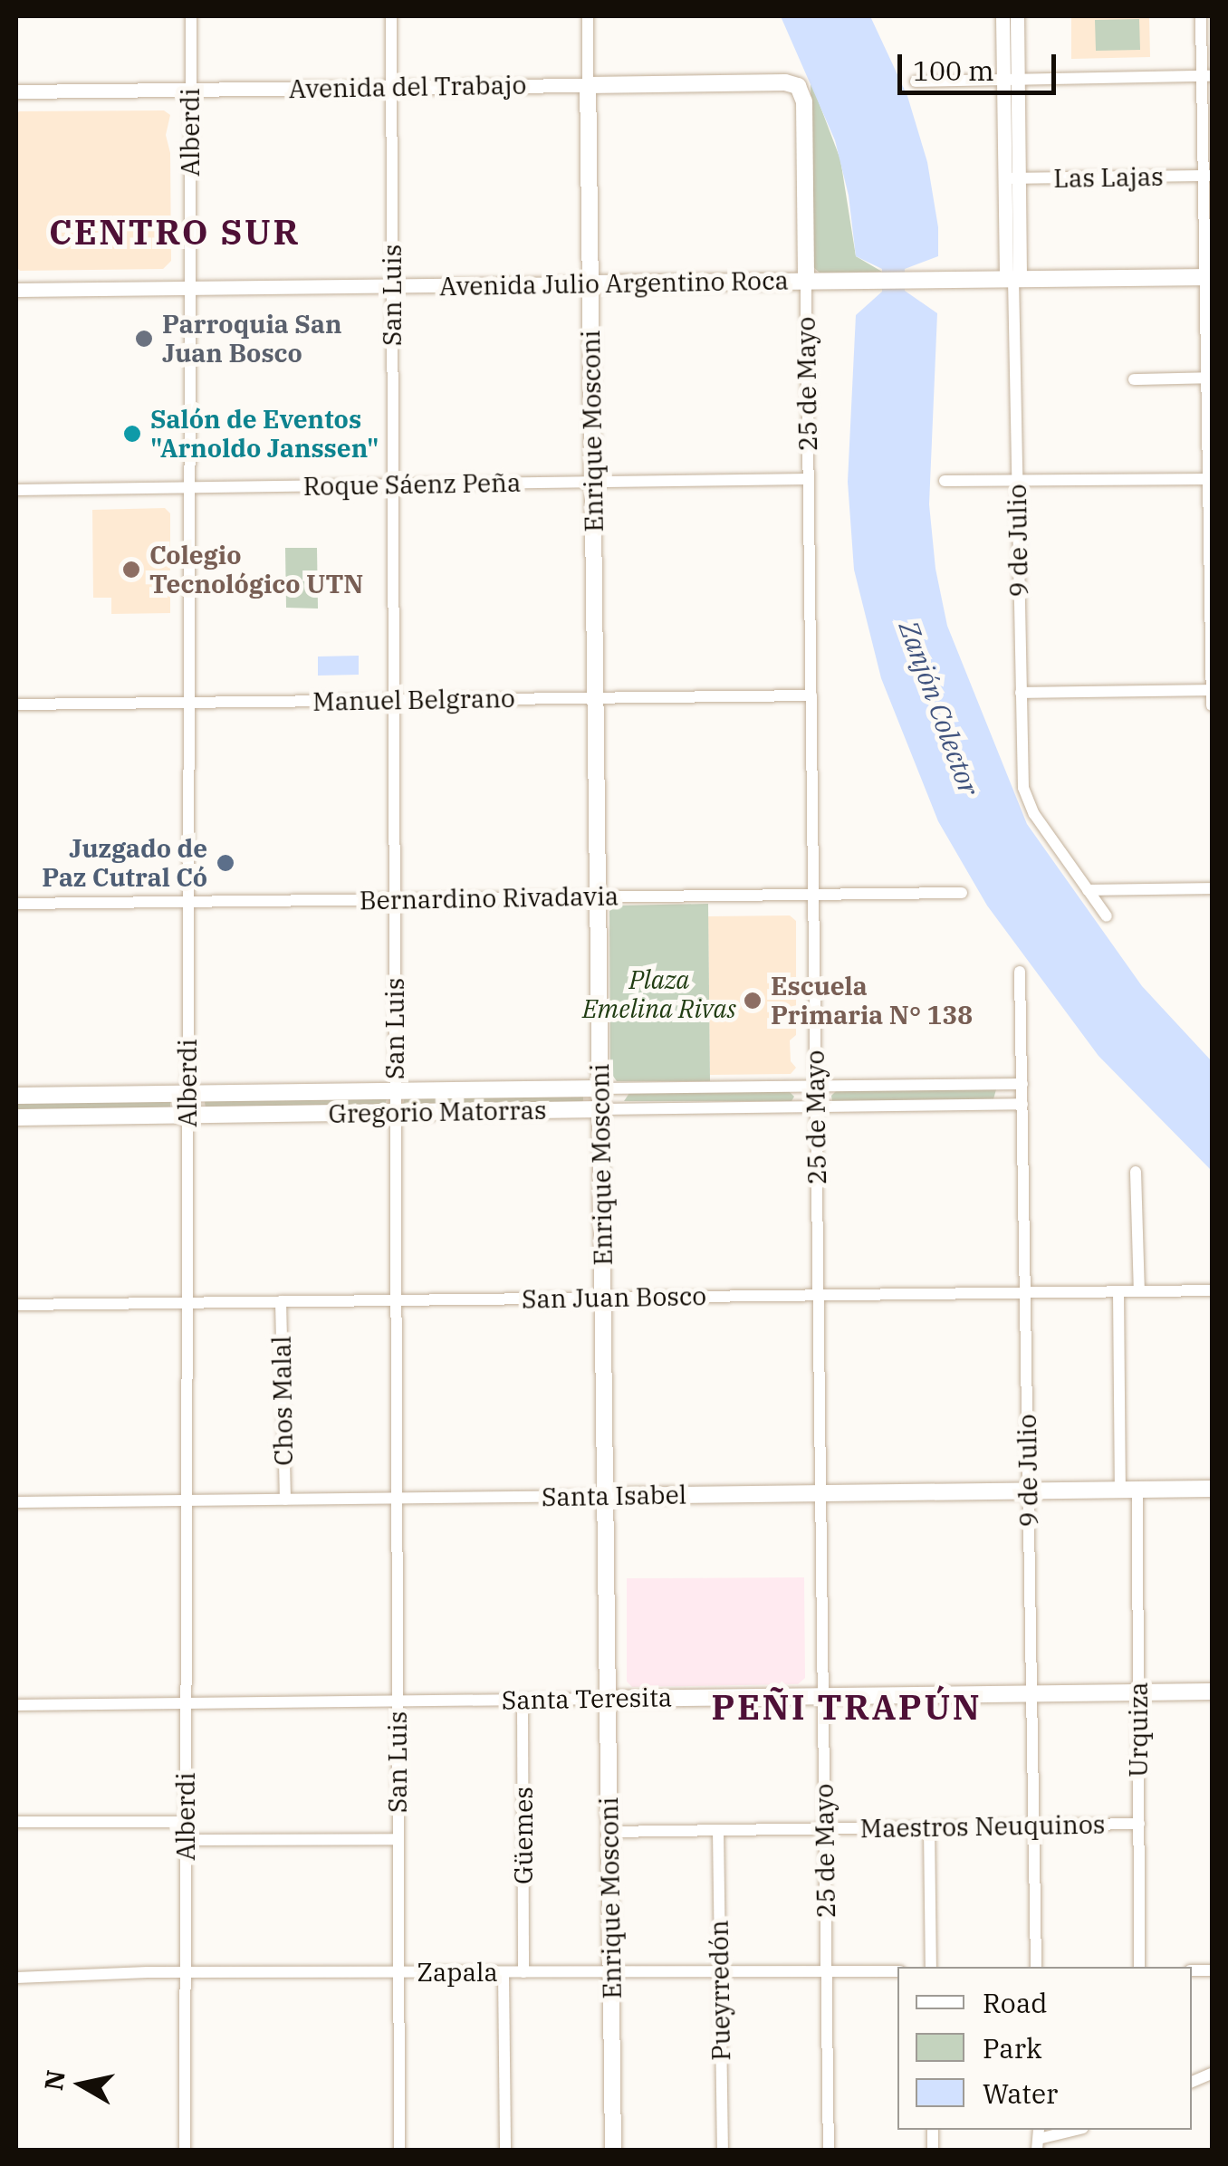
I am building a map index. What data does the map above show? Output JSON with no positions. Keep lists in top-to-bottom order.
{
  "streets": {
    "main road": [
      "Avenida del Trabajo",
      "Avenida Julio Argentino Roca",
      "25 de Mayo",
      "Enrique Mosconi",
      "Gregorio Matorras",
      "Santa Isabel",
      "Santa Teresita"
    ],
    "street": [
      "Alberdi",
      "Las Lajas",
      "San Luis",
      "Roque Sáenz Peña",
      "9 de Julio",
      "Manuel Belgrano",
      "Bernardino Rivadavia",
      "San Juan Bosco",
      "Chos Malal",
      "Urquiza",
      "Maestros Neuquinos",
      "Güemes",
      "Zapala",
      "Pueyrredón"
    ]
  },
  "crossings": [
    ["Avenida del Trabajo", "Alberdi"],
    ["Avenida del Trabajo", "San Luis"],
    ["Avenida del Trabajo", "25 de Mayo"],
    ["Avenida del Trabajo", "Enrique Mosconi"],
    ["Alberdi", "Avenida Julio Argentino Roca"],
    ["Alberdi", "Roque Sáenz Peña"],
    ["Alberdi", "Manuel Belgrano"],
    ["Alberdi", "Bernardino Rivadavia"],
    ["Alberdi", "Gregorio Matorras"],
    ["Alberdi", "San Juan Bosco"],
    ["Alberdi", "Santa Isabel"],
    ["Alberdi", "Santa Teresita"],
    ["Alberdi", "Zapala"],
    ["Las Lajas", "9 de Julio"],
    ["Avenida Julio Argentino Roca", "San Luis"],
    ["Avenida Julio Argentino Roca", "25 de Mayo"],
    ["Avenida Julio Argentino Roca", "Enrique Mosconi"],
    ["Avenida Julio Argentino Roca", "9 de Julio"],
    ["San Luis", "Roque Sáenz Peña"],
    ["San Luis", "Manuel Belgrano"],
    ["San Luis", "Bernardino Rivadavia"],
    ["San Luis", "Gregorio Matorras"],
    ["San Luis", "San Juan Bosco"],
    ["San Luis", "Santa Isabel"],
    ["San Luis", "Santa Teresita"],
    ["San Luis", "Zapala"],
    ["25 de Mayo", "Roque Sáenz Peña"],
    ["25 de Mayo", "Manuel Belgrano"],
    ["25 de Mayo", "Bernardino Rivadavia"],
    ["25 de Mayo", "Gregorio Matorras"],
    ["25 de Mayo", "San Juan Bosco"],
    ["25 de Mayo", "Santa Isabel"],
    ["25 de Mayo", "Santa Teresita"],
    ["25 de Mayo", "Maestros Neuquinos"],
    ["25 de Mayo", "Zapala"],
    ["Enrique Mosconi", "Roque Sáenz Peña"],
    ["Enrique Mosconi", "Manuel Belgrano"],
    ["Enrique Mosconi", "Bernardino Rivadavia"],
    ["Enrique Mosconi", "Gregorio Matorras"],
    ["Enrique Mosconi", "San Juan Bosco"],
    ["Enrique Mosconi", "Santa Isabel"],
    ["Enrique Mosconi", "Santa Teresita"],
    ["Enrique Mosconi", "Maestros Neuquinos"],
    ["Enrique Mosconi", "Zapala"],
    ["9 de Julio", "Gregorio Matorras"],
    ["9 de Julio", "San Juan Bosco"],
    ["9 de Julio", "Santa Isabel"],
    ["9 de Julio", "Santa Teresita"],
    ["9 de Julio", "Maestros Neuquinos"],
    ["San Juan Bosco", "Chos Malal"],
    ["San Juan Bosco", "Urquiza"],
    ["Chos Malal", "Santa Isabel"],
    ["Santa Isabel", "Urquiza"],
    ["Santa Teresita", "Urquiza"],
    ["Santa Teresita", "Güemes"],
    ["Urquiza", "Maestros Neuquinos"],
    ["Maestros Neuquinos", "Pueyrredón"],
    ["Güemes", "Zapala"],
    ["Zapala", "Pueyrredón"]
  ],
  "districts": ["CENTRO SUR", "PEÑI TRAPÚN"],
  "water": ["Zanjón Colector"],
  "parks": ["Plaza Emelina Rivas"],
  "places": [
    "Parroquia San Juan Bosco",
    "Salón de Eventos \"Arnoldo Janssen\"",
    "Colegio Tecnológico UTN",
    "Juzgado de Paz Cutral Có",
    "Escuela Primaria N° 138"
  ],
  "legend": ["Road", "Park", "Water"],
  "scale_bar": "100 m",
  "north": "left"
}
